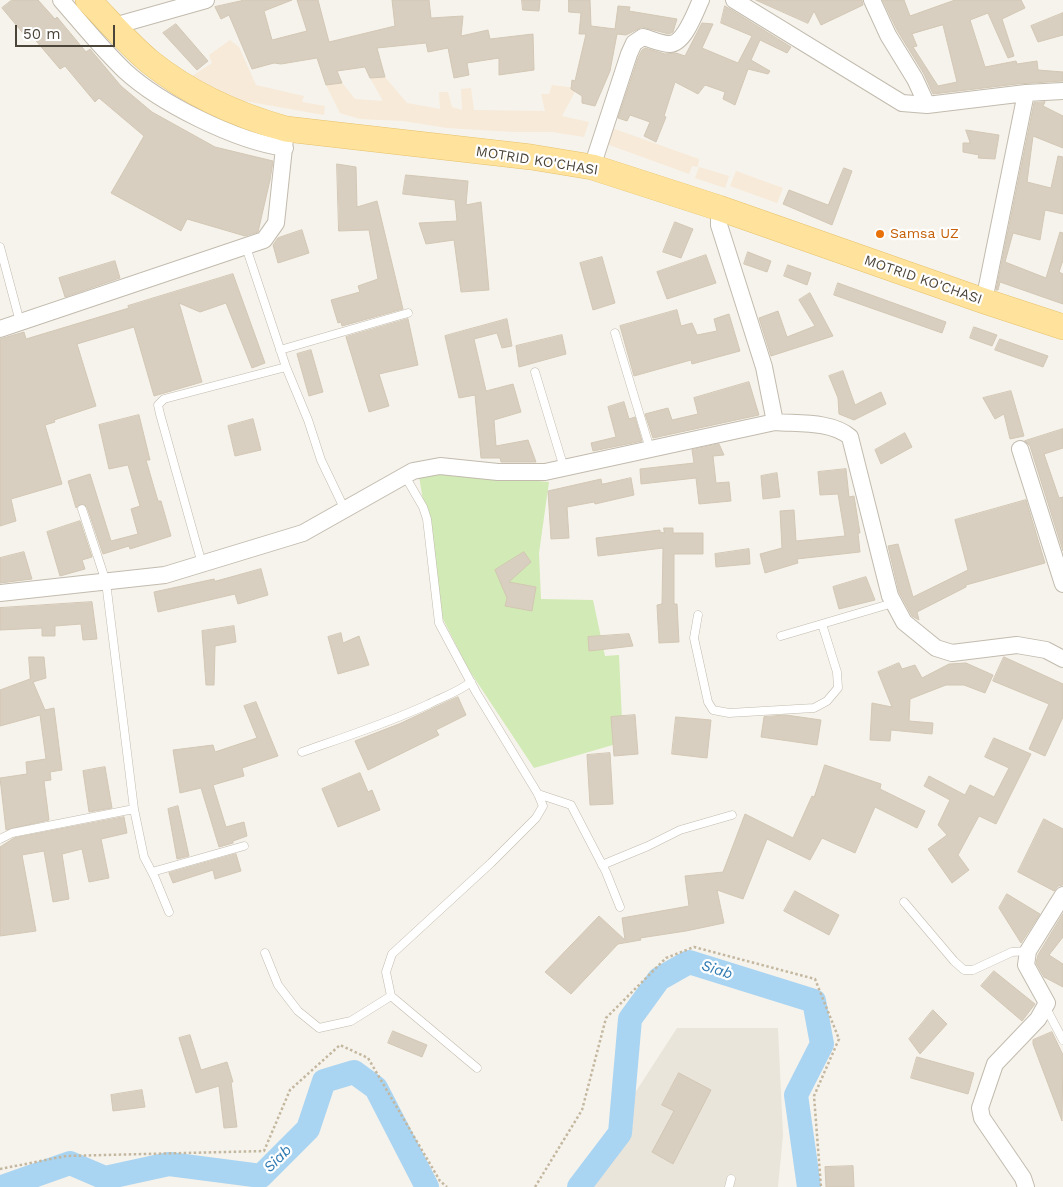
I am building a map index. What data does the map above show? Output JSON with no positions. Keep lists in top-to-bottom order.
{
  "streets": {
    "main road": ["MOTRID KO'CHASI"]
  },
  "water": ["Siab"],
  "places": ["Samsa UZ"],
  "scale_bar": "50 m"
}
